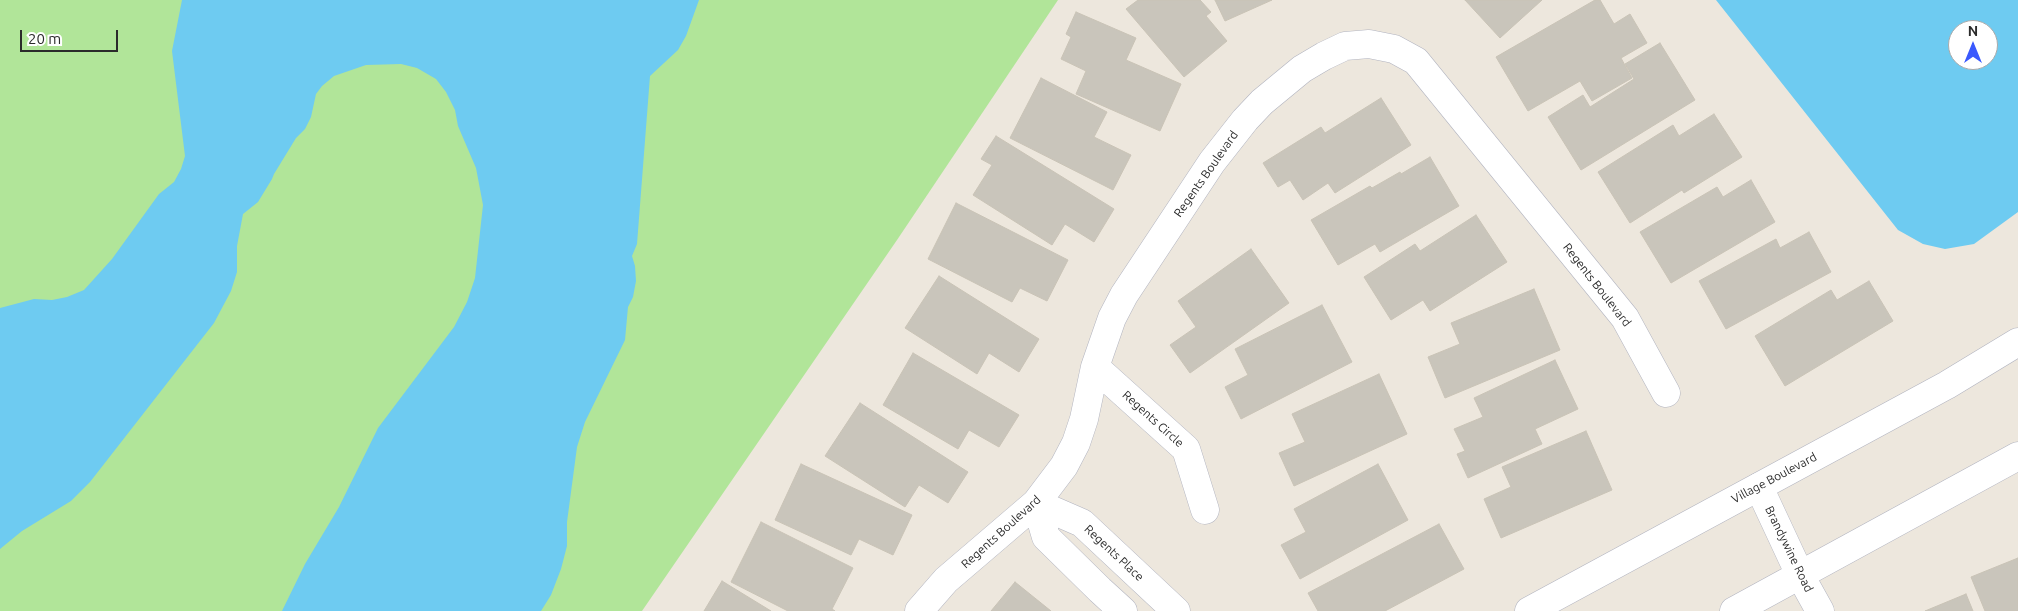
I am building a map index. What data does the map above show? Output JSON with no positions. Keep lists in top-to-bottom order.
{
  "streets": {
    "street": [
      "Regents Boulevard",
      "Regents Circle",
      "Village Boulevard",
      "Brandywine Road",
      "Regents Place"
    ]
  },
  "crossings": [
    ["Regents Boulevard", "Regents Circle"],
    ["Regents Boulevard", "Regents Place"],
    ["Village Boulevard", "Brandywine Road"]
  ],
  "scale_bar": "20 m",
  "north": "top"
}
